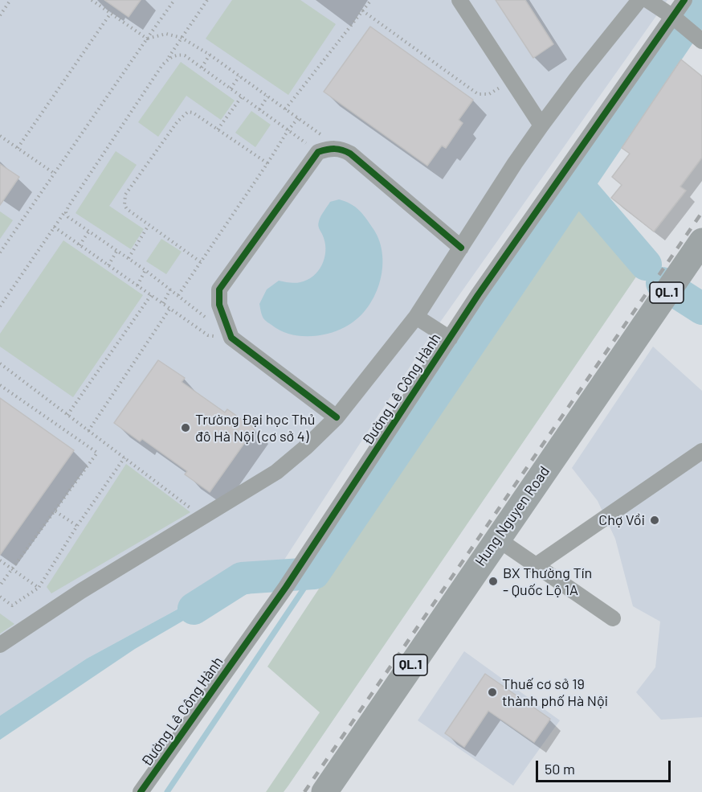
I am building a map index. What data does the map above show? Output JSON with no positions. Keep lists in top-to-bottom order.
{
  "streets": {
    "highway": ["QL.1", "Hung Nguyen Road"],
    "street": ["Đường Lê Công Hành"]
  },
  "places": [
    "Trường Đại học Thủ đô Hà Nội (cơ sở 4)",
    "Chợ Vồi",
    "BX Thường Tín - Quốc Lộ 1A",
    "Thuế cơ sở 19 thành phố Hà Nội"
  ],
  "scale_bar": "50 m"
}
